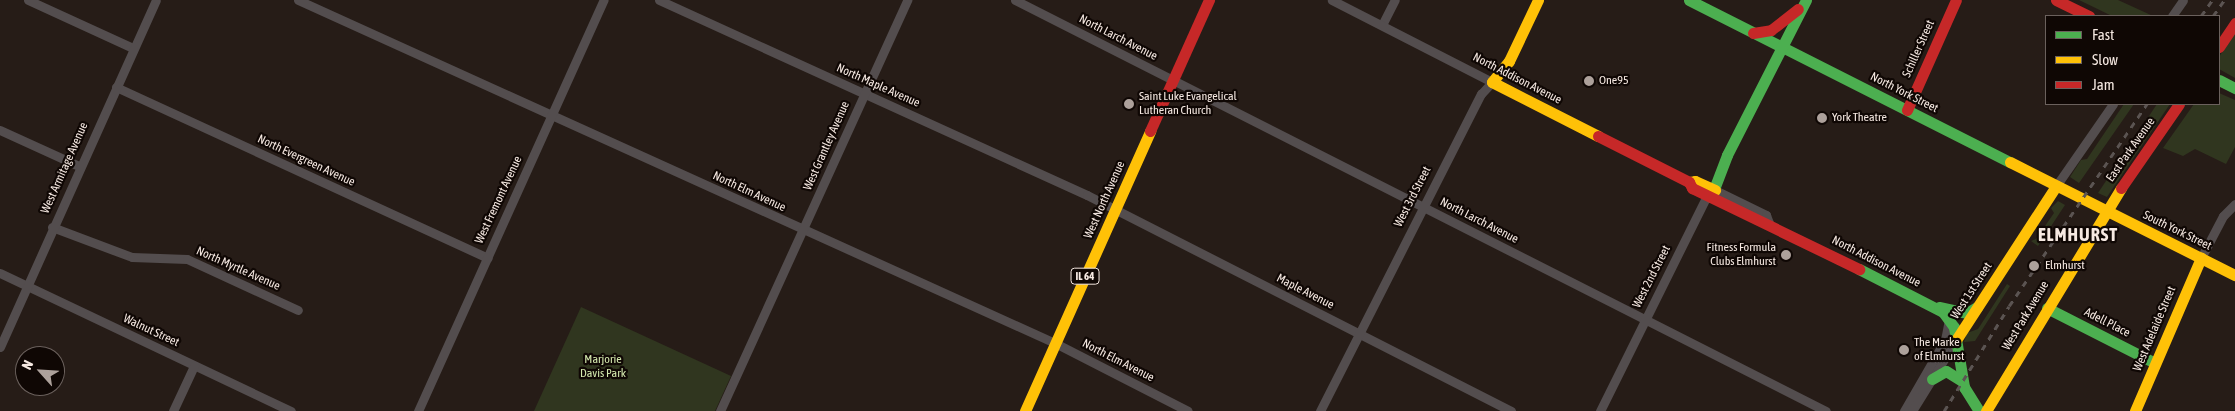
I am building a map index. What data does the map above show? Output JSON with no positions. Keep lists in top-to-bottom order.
{
  "streets": {
    "street": [
      "North Larch Avenue",
      "Schiller Street",
      "North Addison Avenue",
      "North Maple Avenue",
      "North York Street",
      "West Grantley Avenue",
      "East Park Avenue",
      "North Evergreen Avenue",
      "West Armitage Avenue",
      "North Elm Avenue",
      "West 3rd Street",
      "West Fremont Avenue",
      "West North Avenue",
      "South York Street",
      "North Myrtle Avenue",
      "IL 64",
      "West 2nd Street",
      "West 1st Street",
      "Maple Avenue",
      "West Park Avenue",
      "Adell Place",
      "West Adelaide Street",
      "Walnut Street"
    ]
  },
  "crossings": [
    ["North Larch Avenue", "West 3rd Street"],
    ["North Larch Avenue", "West North Avenue"],
    ["North Larch Avenue", "West 2nd Street"],
    ["Schiller Street", "North York Street"],
    ["North Addison Avenue", "West 3rd Street"],
    ["North Addison Avenue", "West 2nd Street"],
    ["North Addison Avenue", "West 1st Street"],
    ["North Maple Avenue", "West Grantley Avenue"],
    ["North Maple Avenue", "Maple Avenue"],
    ["North York Street", "East Park Avenue"],
    ["North York Street", "South York Street"],
    ["North York Street", "West 2nd Street"],
    ["North York Street", "West 1st Street"],
    ["North York Street", "West Park Avenue"],
    ["West Grantley Avenue", "North Elm Avenue"],
    ["East Park Avenue", "South York Street"],
    ["East Park Avenue", "West Park Avenue"],
    ["North Evergreen Avenue", "West Armitage Avenue"],
    ["North Evergreen Avenue", "West Fremont Avenue"],
    ["West Armitage Avenue", "North Myrtle Avenue"],
    ["West Armitage Avenue", "Walnut Street"],
    ["North Elm Avenue", "West Fremont Avenue"],
    ["North Elm Avenue", "West North Avenue"],
    ["West 3rd Street", "Maple Avenue"],
    ["West North Avenue", "Maple Avenue"],
    ["South York Street", "West Park Avenue"],
    ["South York Street", "West Adelaide Street"],
    ["West Park Avenue", "Adell Place"],
    ["Adell Place", "West Adelaide Street"]
  ],
  "districts": ["ELMHURST"],
  "parks": ["Marjorie Davis Park"],
  "places": [
    "One95",
    "Saint Luke Evangelical Lutheran Church",
    "York Theatre",
    "Fitness Formula Clubs Elmhurst",
    "Elmhurst",
    "The Marke of Elmhurst"
  ],
  "legend": ["Fast", "Slow", "Jam"],
  "north": "top left"
}
